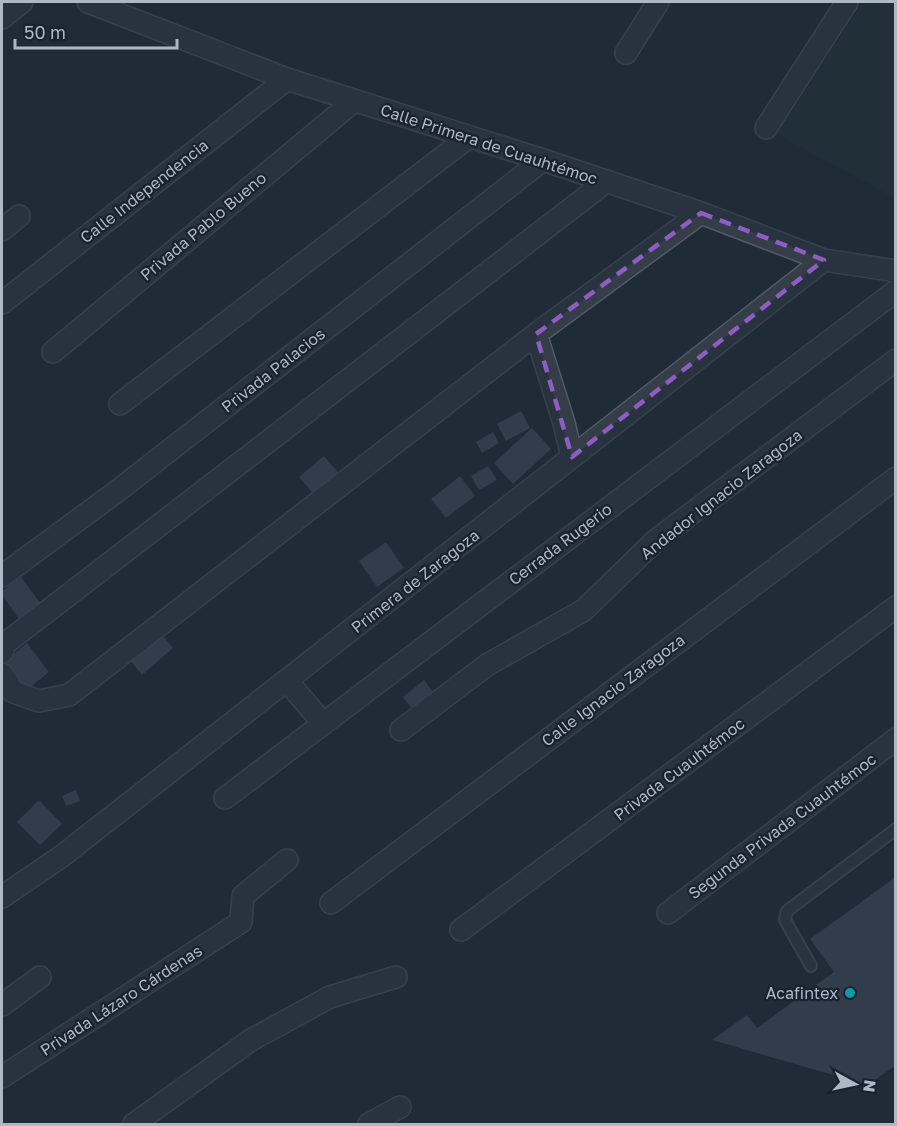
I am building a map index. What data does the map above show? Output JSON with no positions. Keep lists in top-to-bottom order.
{
  "streets": {
    "street": [
      "Calle Primera de Cuauhtémoc",
      "Calle Independencia",
      "Privada Pablo Bueno",
      "Privada Palacios",
      "Andador Ignacio Zaragoza",
      "Cerrada Rugerio",
      "Primera de Zaragoza",
      "Calle Ignacio Zaragoza",
      "Privada Cuauhtémoc",
      "Segunda Privada Cuauhtémoc",
      "Privada Lázaro Cárdenas"
    ]
  },
  "crossings": [
    ["Calle Primera de Cuauhtémoc", "Calle Independencia"],
    ["Calle Primera de Cuauhtémoc", "Privada Pablo Bueno"],
    ["Calle Primera de Cuauhtémoc", "Privada Palacios"],
    ["Calle Primera de Cuauhtémoc", "Primera de Zaragoza"]
  ],
  "places": ["Acafintex"],
  "scale_bar": "50 m",
  "north": "right"
}
